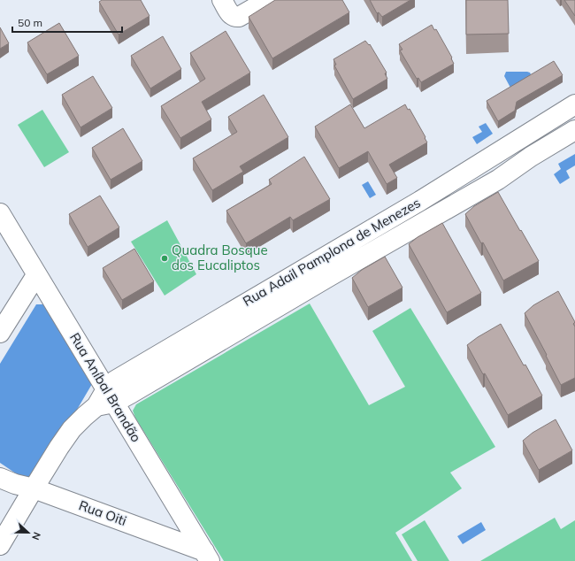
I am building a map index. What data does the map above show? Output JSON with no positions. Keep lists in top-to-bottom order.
{
  "streets": {
    "main road": ["Rua Adail Pamplona de Menezes", "Rua Aníbal Brandão", "Rua Oiti"]
  },
  "crossings": [
    ["Rua Adail Pamplona de Menezes", "Rua Aníbal Brandão"],
    ["Rua Adail Pamplona de Menezes", "Rua Oiti"],
    ["Rua Aníbal Brandão", "Rua Oiti"]
  ],
  "places": ["Quadra Bosque dos Eucaliptos"],
  "scale_bar": "50 m",
  "north": "right"
}
